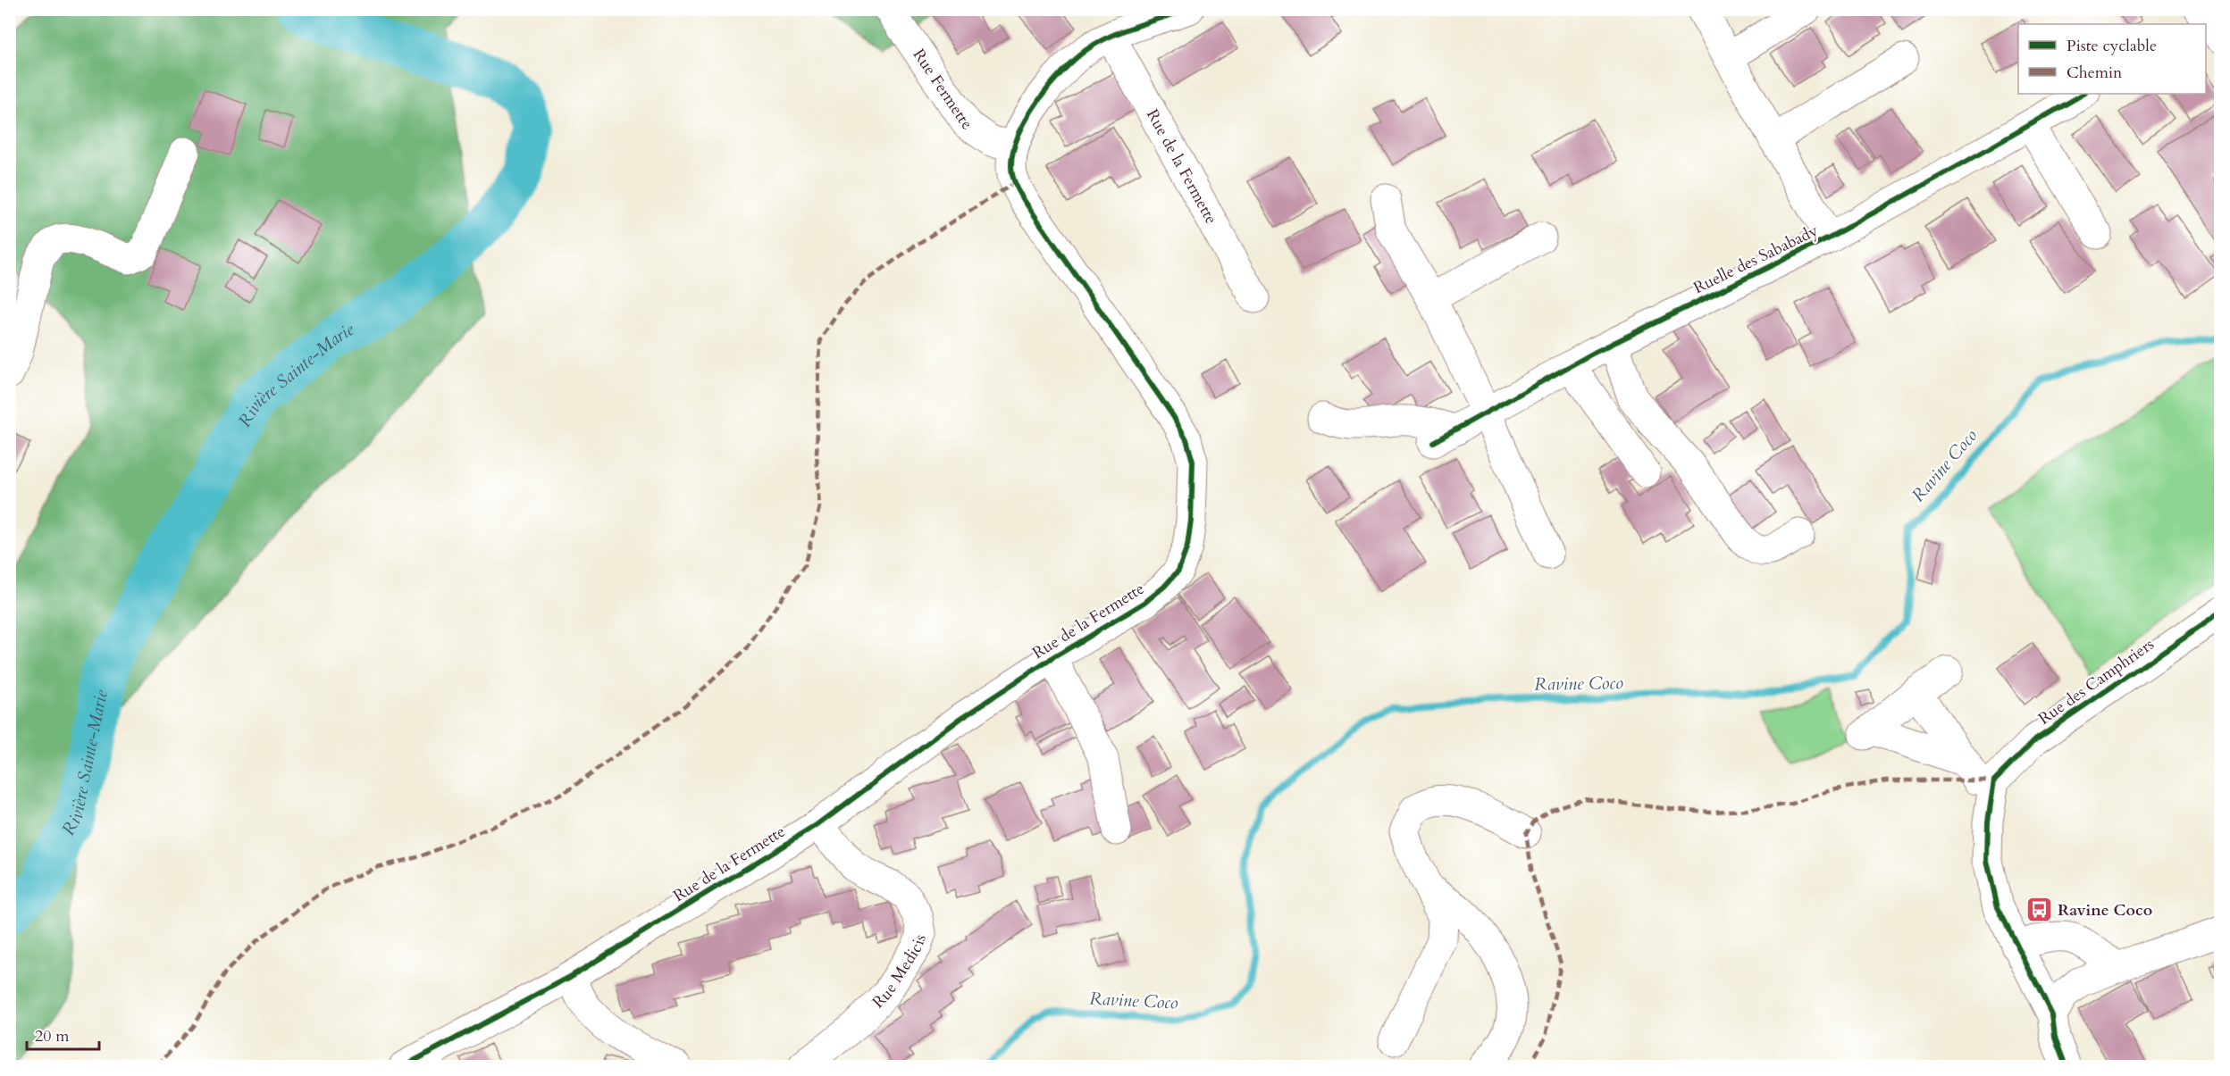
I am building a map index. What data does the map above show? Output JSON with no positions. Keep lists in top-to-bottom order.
{
  "streets": {
    "street": [
      "Rue Fermette",
      "Rue de la Fermette",
      "Ruelle des Sababady",
      "Rue des Camphriers",
      "Rue Medicis"
    ]
  },
  "crossings": [
    ["Rue Fermette", "Rue de la Fermette"],
    ["Rue de la Fermette", "Rue Medicis"]
  ],
  "water": ["Rivière Sainte-Marie", "Ravine Coco"],
  "places": {
    "bus stop": ["Ravine Coco"]
  },
  "legend": ["Piste cyclable", "Chemin"],
  "scale_bar": "20 m"
}
